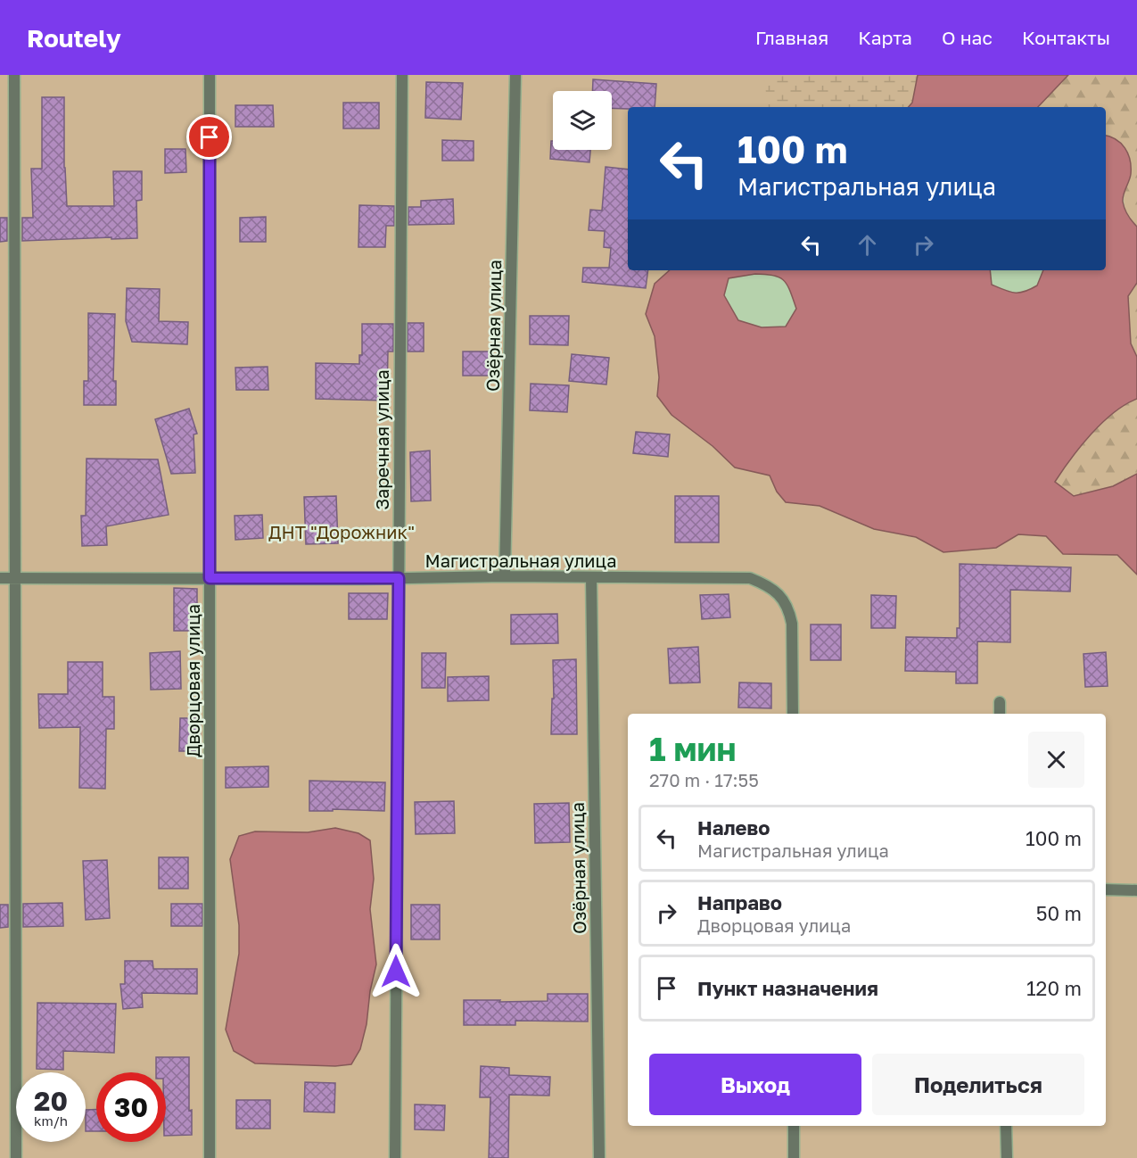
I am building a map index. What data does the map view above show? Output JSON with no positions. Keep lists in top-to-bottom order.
{
  "streets": {
    "street": [
      "Озёрная улица",
      "Заречная улица",
      "Магистральная улица",
      "Дворцовая улица"
    ]
  },
  "crossings": [
    ["Озёрная улица", "Магистральная улица"],
    ["Заречная улица", "Магистральная улица"],
    ["Магистральная улица", "Дворцовая улица"]
  ],
  "parks": ["ДНТ \"Дорожник\""],
  "page": {
    "header": "Routely",
    "nav": [
      "Главная",
      "Карта",
      "О нас",
      "Контакты"
    ],
    "turn": ["100 m", "Магистральная улица"],
    "heading": ["1 мин", "270 m · 17:55"],
    "list": [
      {
        "name": "Налево",
        "note": "Магистральная улица",
        "value": "100 m"
      },
      {
        "name": "Направо",
        "note": "Дворцовая улица",
        "value": "50 m"
      },
      {
        "name": "Пункт назначения",
        "value": "120 m"
      }
    ],
    "buttons": ["Выход", "Поделиться"],
    "speed": "20 km/h",
    "limit": "30"
  }
}
